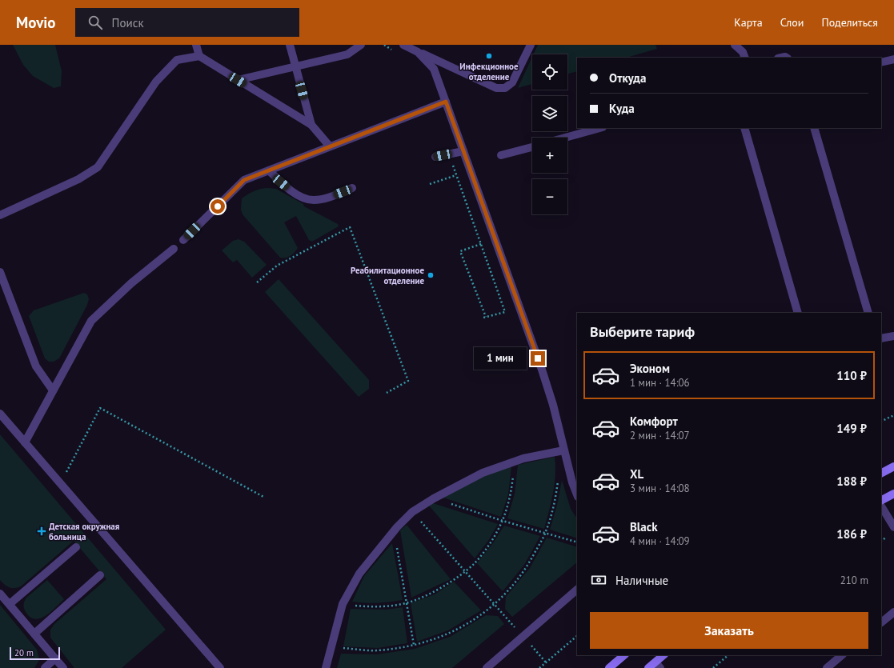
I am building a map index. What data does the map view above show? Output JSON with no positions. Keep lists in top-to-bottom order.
{
  "places": {
    "other": ["Инфекционное отделение", "Реабилитационное отделение"],
    "health": ["Детская окружная больница"]
  },
  "scale_bar": "20 m",
  "page": {
    "header": "Movio",
    "search": "Поиск",
    "nav": ["Карта", "Слои", "Поделиться"],
    "map_buttons": ["+", "−"],
    "banner": ["Откуда", "Куда"],
    "heading": "Выберите тариф",
    "bubble": "1 мин",
    "list": [
      {
        "name": "Эконом",
        "note": "1 мин · 14:06",
        "value": "110 ₽"
      },
      {
        "name": "Комфорт",
        "note": "2 мин · 14:07",
        "value": "149 ₽"
      },
      {
        "name": "XL",
        "note": "3 мин · 14:08",
        "value": "188 ₽"
      },
      {
        "name": "Black",
        "note": "4 мин · 14:09",
        "value": "186 ₽"
      }
    ],
    "pay": ["Наличные", "210 m"],
    "buttons": "Заказать",
    "scale": "20 m"
  }
}
